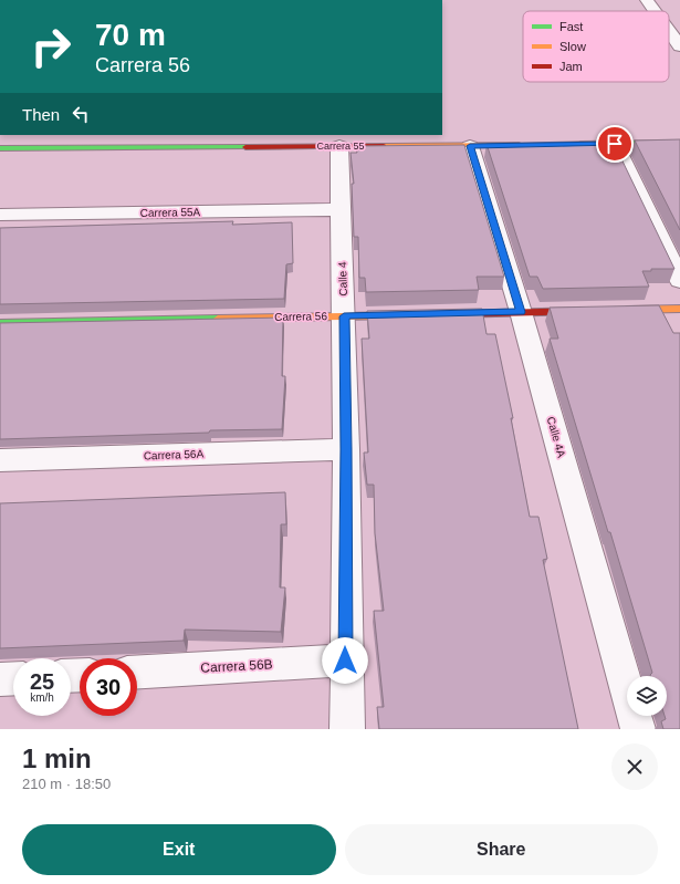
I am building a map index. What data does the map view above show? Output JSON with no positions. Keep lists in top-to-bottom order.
{
  "streets": {
    "street": [
      "Carrera 55",
      "Carrera 55A",
      "Calle 4",
      "Carrera 56",
      "Calle 4A",
      "Carrera 56A",
      "Carrera 56B"
    ]
  },
  "crossings": [
    ["Carrera 55", "Calle 4"],
    ["Carrera 55", "Calle 4A"],
    ["Carrera 55A", "Calle 4"],
    ["Calle 4", "Carrera 56"],
    ["Calle 4", "Carrera 56A"],
    ["Calle 4", "Carrera 56B"]
  ],
  "legend": ["Fast", "Slow", "Jam"],
  "page": {
    "turn": ["70 m", "Carrera 56"],
    "then": "Then",
    "speed": "25 km/h",
    "limit": "30",
    "heading": ["1 min", "210 m · 18:50"],
    "buttons": ["Exit", "Share"]
  }
}
